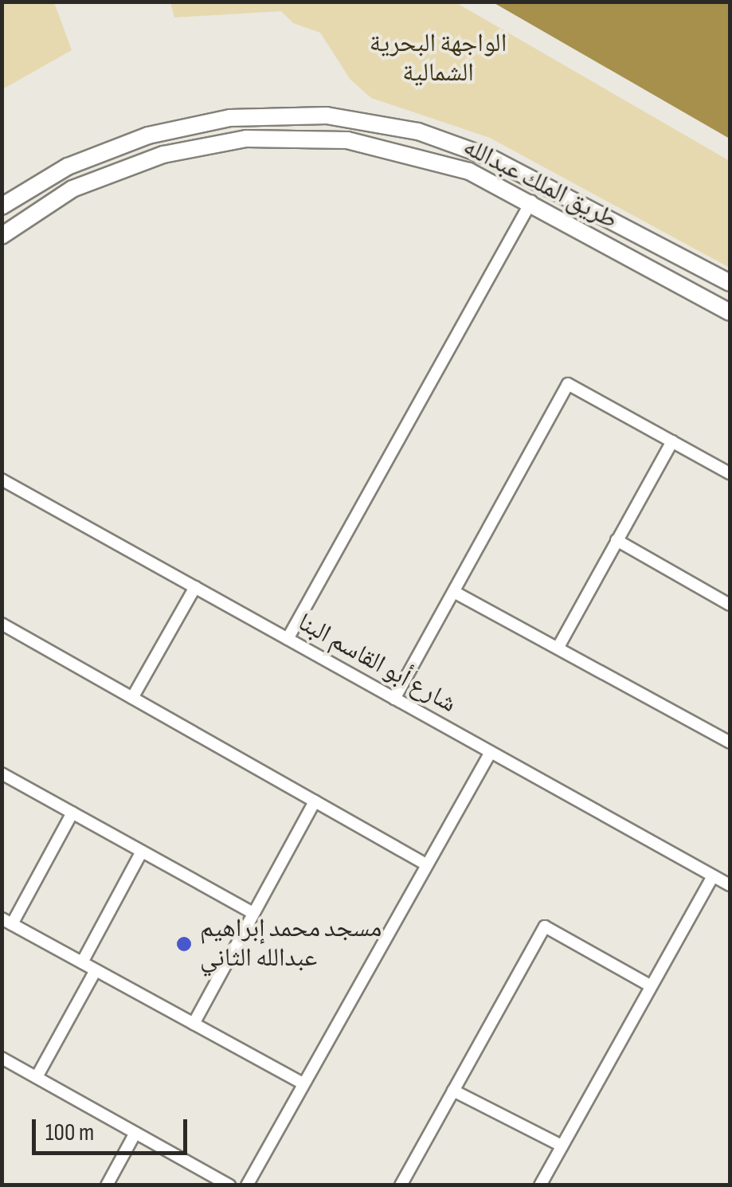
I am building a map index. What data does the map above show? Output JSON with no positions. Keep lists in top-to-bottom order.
{
  "streets": {
    "street": ["طريق الملك عبدالله", "شارع أبو القاسم البنا"]
  },
  "parks": ["الواجهة البحرية الشمالية"],
  "places": ["مسجد محمد إبراهيم عبدالله الثاني"],
  "scale_bar": "100 m"
}
